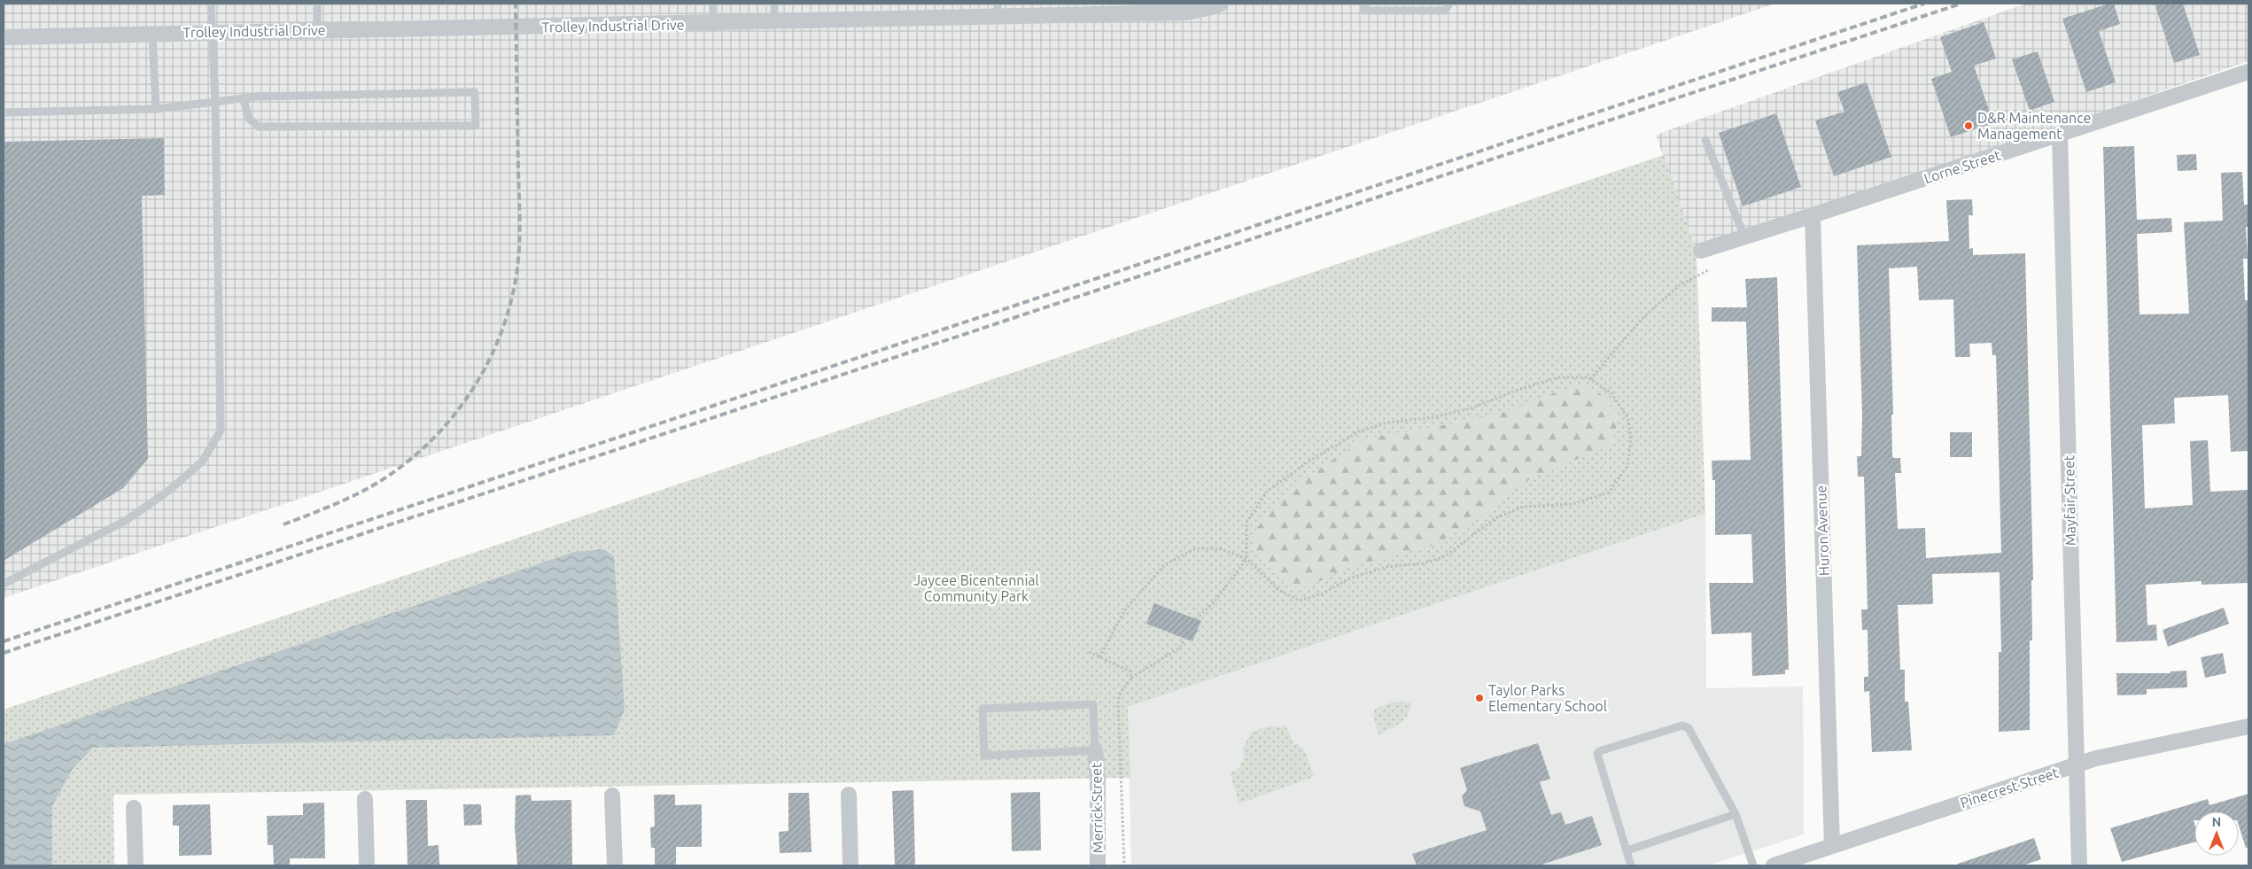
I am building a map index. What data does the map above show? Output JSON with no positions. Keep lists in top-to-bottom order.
{
  "streets": {
    "street": [
      "Trolley Industrial Drive",
      "Lorne Street",
      "Mayfair Street",
      "Huron Avenue",
      "Pinecrest Street",
      "Merrick Street"
    ]
  },
  "crossings": [
    ["Lorne Street", "Mayfair Street"],
    ["Lorne Street", "Huron Avenue"],
    ["Mayfair Street", "Pinecrest Street"],
    ["Huron Avenue", "Pinecrest Street"]
  ],
  "parks": ["Jaycee Bicentennial Community Park"],
  "places": ["D&R Maintenance Management", "Taylor Parks Elementary School"],
  "north": "top"
}
